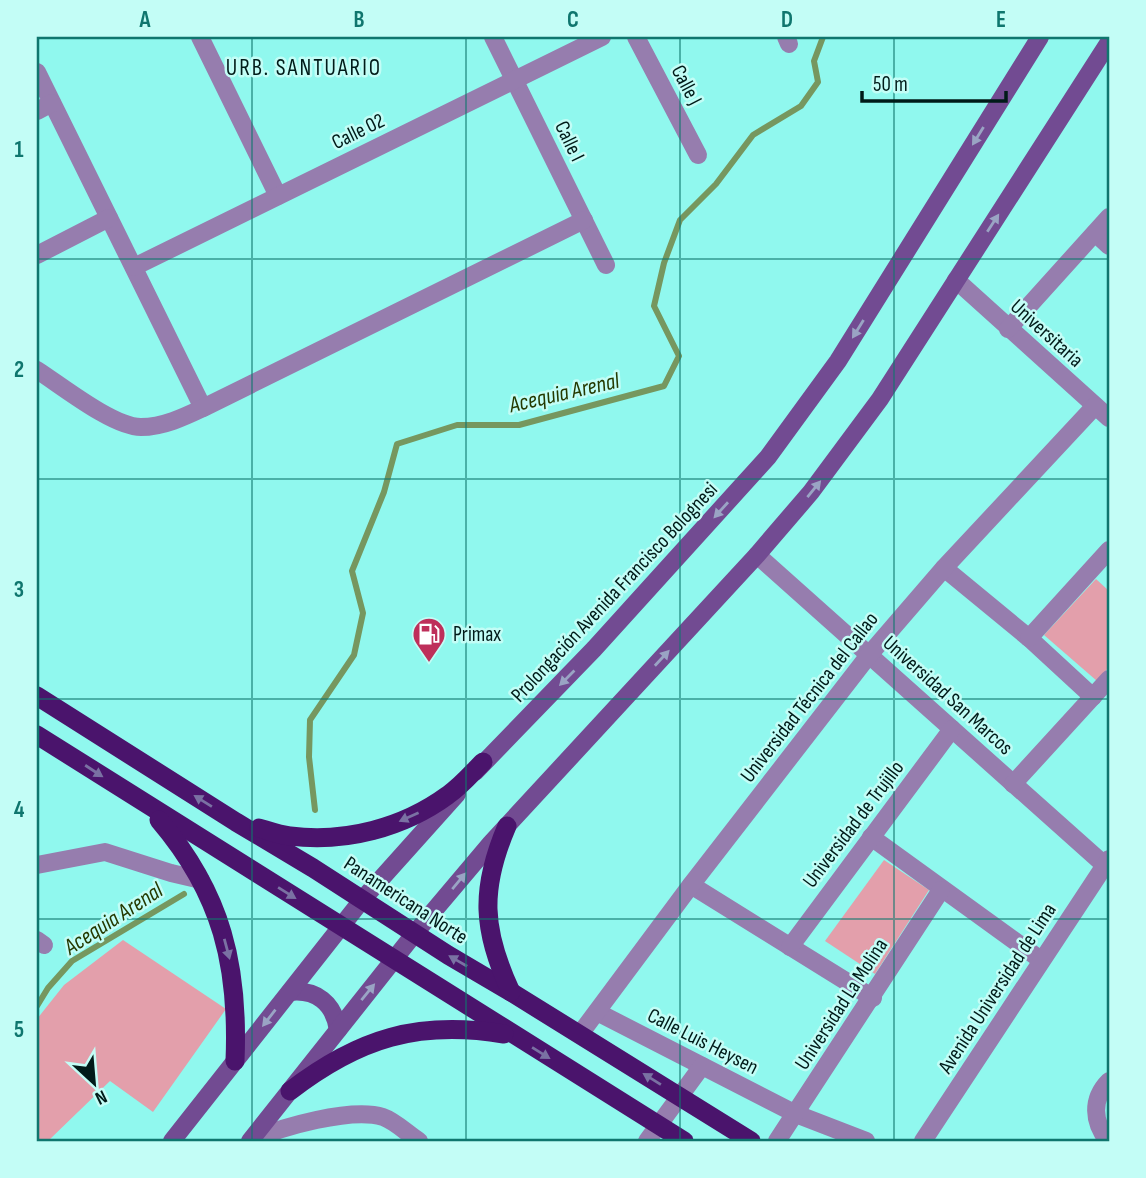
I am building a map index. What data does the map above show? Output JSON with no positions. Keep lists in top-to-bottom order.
{
  "streets": {
    "highway": ["Panamericana Norte"],
    "main road": ["Prolongación Avenida Francisco Bolognesi"],
    "street": [
      "Calle J",
      "Calle 02",
      "Calle I",
      "Universitaria",
      "Universidad San Marcos",
      "Universidad Técnica del Callao",
      "Universidad de Trujillo",
      "Avenida Universidad de Lima",
      "Universidad La Molina",
      "Calle Luis Heysen"
    ]
  },
  "crossings": [
    ["Calle 02", "Calle I"],
    ["Universitaria", "Universidad Técnica del Callao"],
    ["Prolongación Avenida Francisco Bolognesi", "Panamericana Norte"],
    ["Universidad San Marcos", "Universidad Técnica del Callao"],
    ["Universidad San Marcos", "Universidad de Trujillo"],
    ["Universidad San Marcos", "Avenida Universidad de Lima"],
    ["Universidad Técnica del Callao", "Panamericana Norte"],
    ["Universidad Técnica del Callao", "Calle Luis Heysen"],
    ["Universidad La Molina", "Calle Luis Heysen"]
  ],
  "districts": ["URB. SANTUARIO"],
  "water": ["Acequia Arenal"],
  "places": {
    "fuel station": ["Primax"]
  },
  "scale_bar": "50 m",
  "north": "bottom right",
  "grid": {
    "columns": [
      "A",
      "B",
      "C",
      "D",
      "E"
    ],
    "rows": [
      "1",
      "2",
      "3",
      "4",
      "5"
    ]
  }
}
